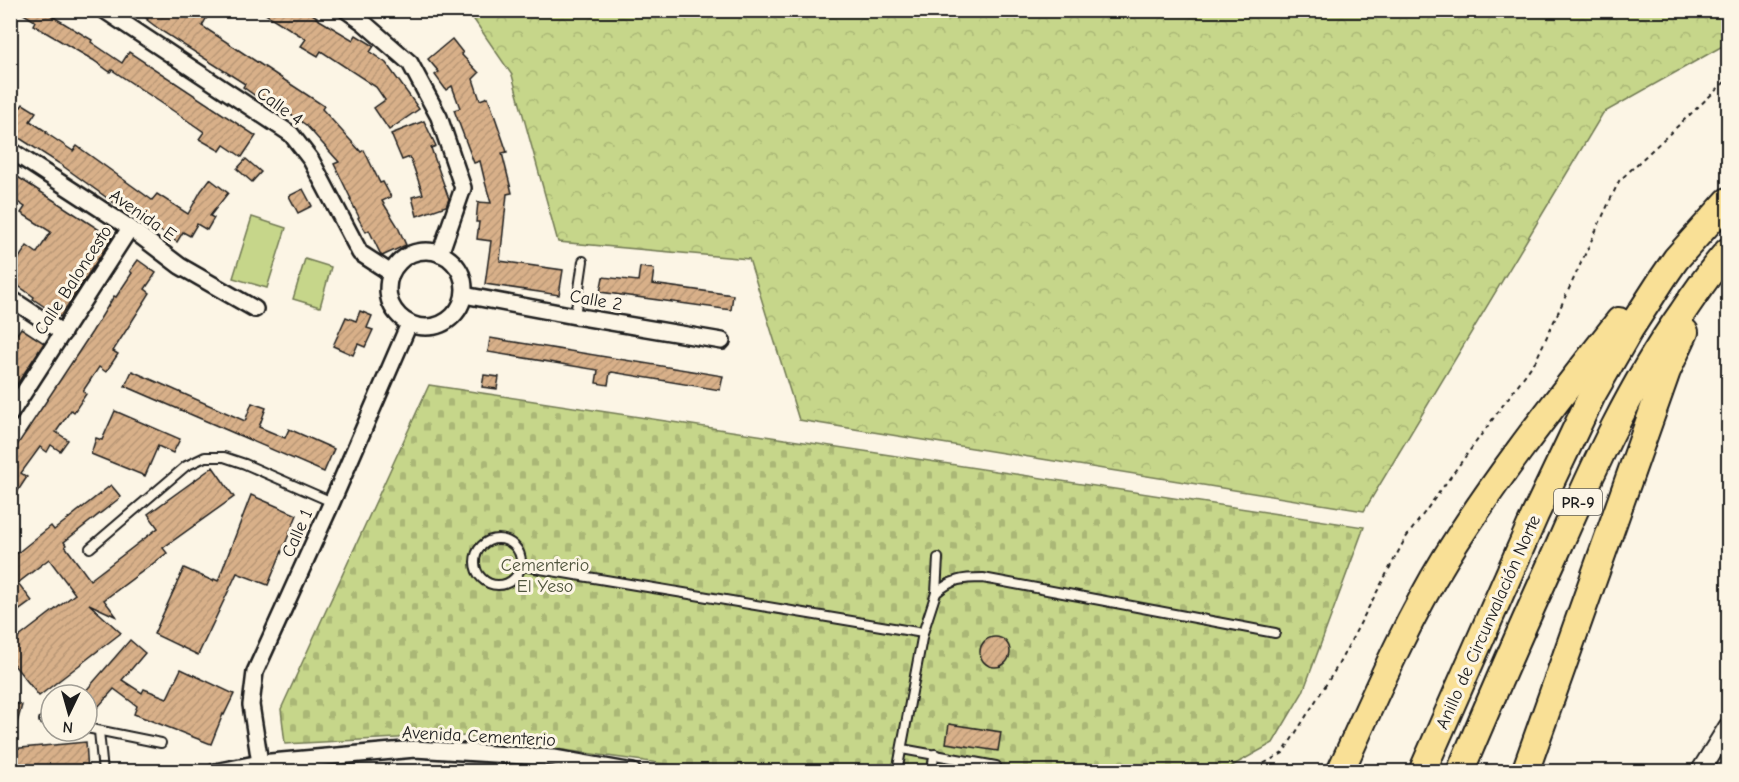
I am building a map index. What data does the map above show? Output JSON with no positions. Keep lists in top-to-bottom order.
{
  "streets": {
    "highway": ["PR-9", "Anillo de Circunvalación Norte"],
    "street": [
      "Calle 4",
      "Avenida E",
      "Calle Baloncesto",
      "Calle 2",
      "Calle 1",
      "Avenida Cementerio"
    ]
  },
  "crossings": [
    ["Calle 4", "Calle 2"],
    ["Calle 4", "Calle 1"],
    ["Avenida E", "Calle Baloncesto"],
    ["Calle 2", "Calle 1"],
    ["Calle 1", "Avenida Cementerio"]
  ],
  "parks": ["Cementerio El Yeso"],
  "north": "bottom"
}
